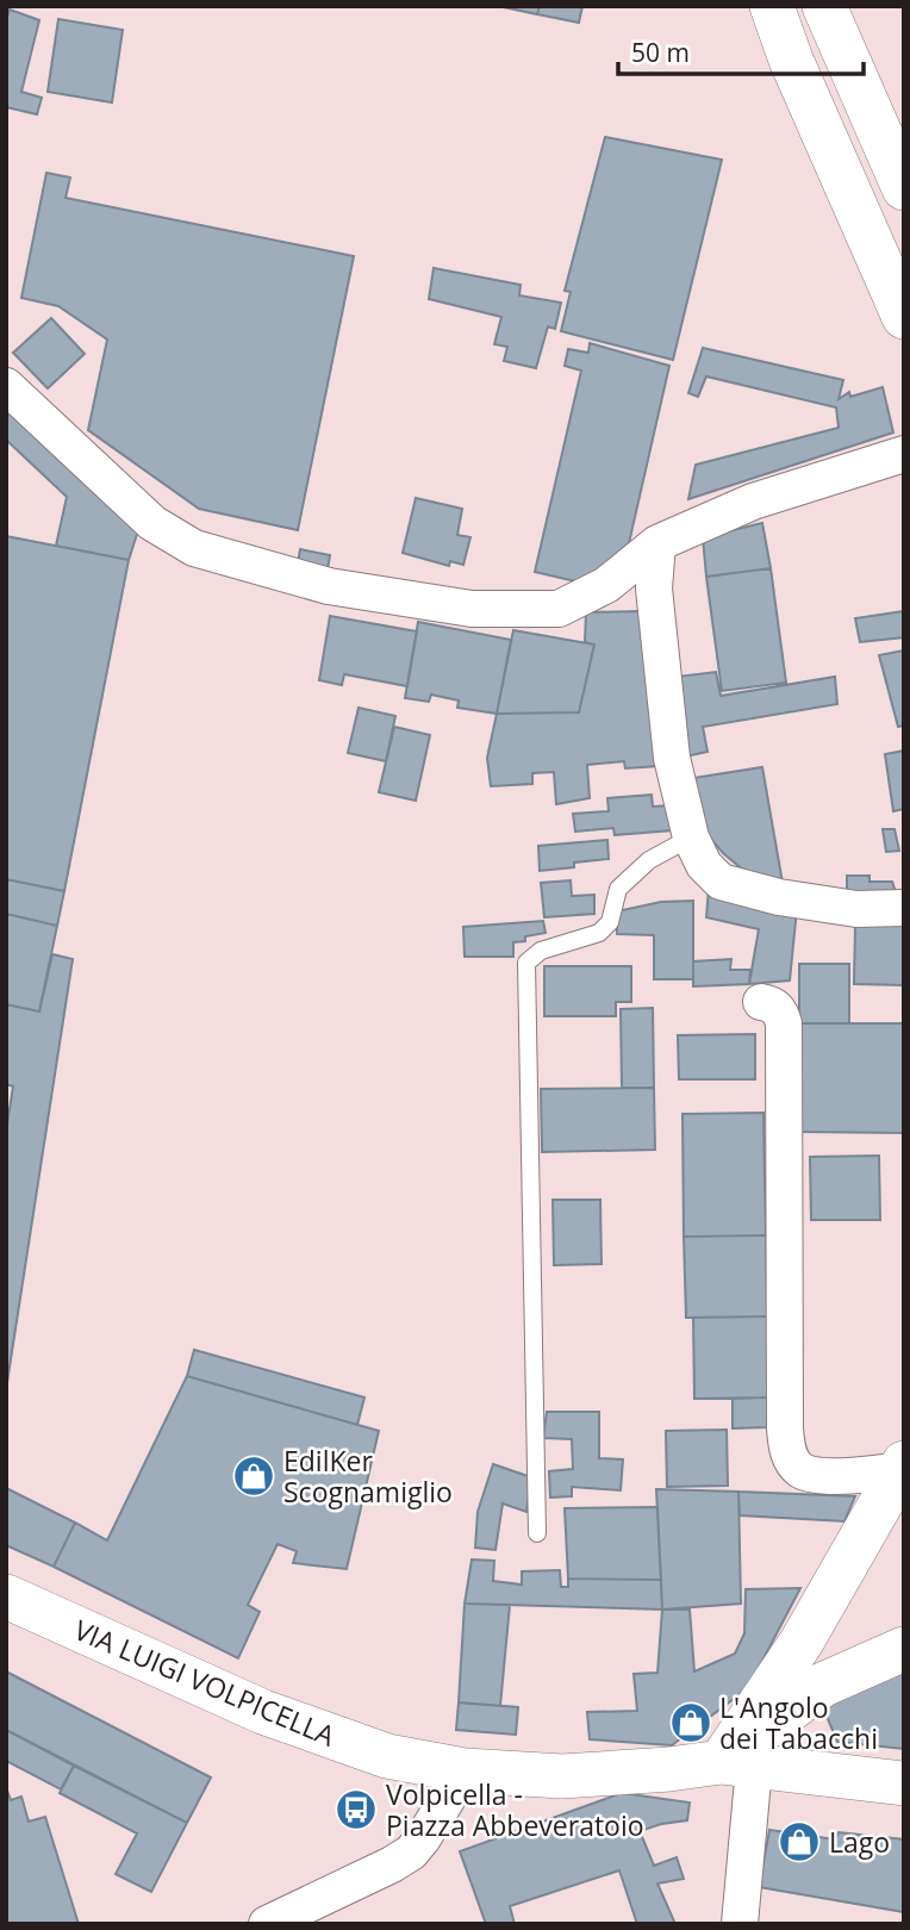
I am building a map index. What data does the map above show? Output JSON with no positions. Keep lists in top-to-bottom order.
{
  "streets": {
    "street": ["VIA LUIGI VOLPICELLA"]
  },
  "places": {
    "shop": ["EdilKer Scognamiglio", "L'Angolo dei Tabacchi", "Lago"],
    "bus stop": ["Volpicella - Piazza Abbeveratoio"]
  },
  "scale_bar": "50 m"
}
